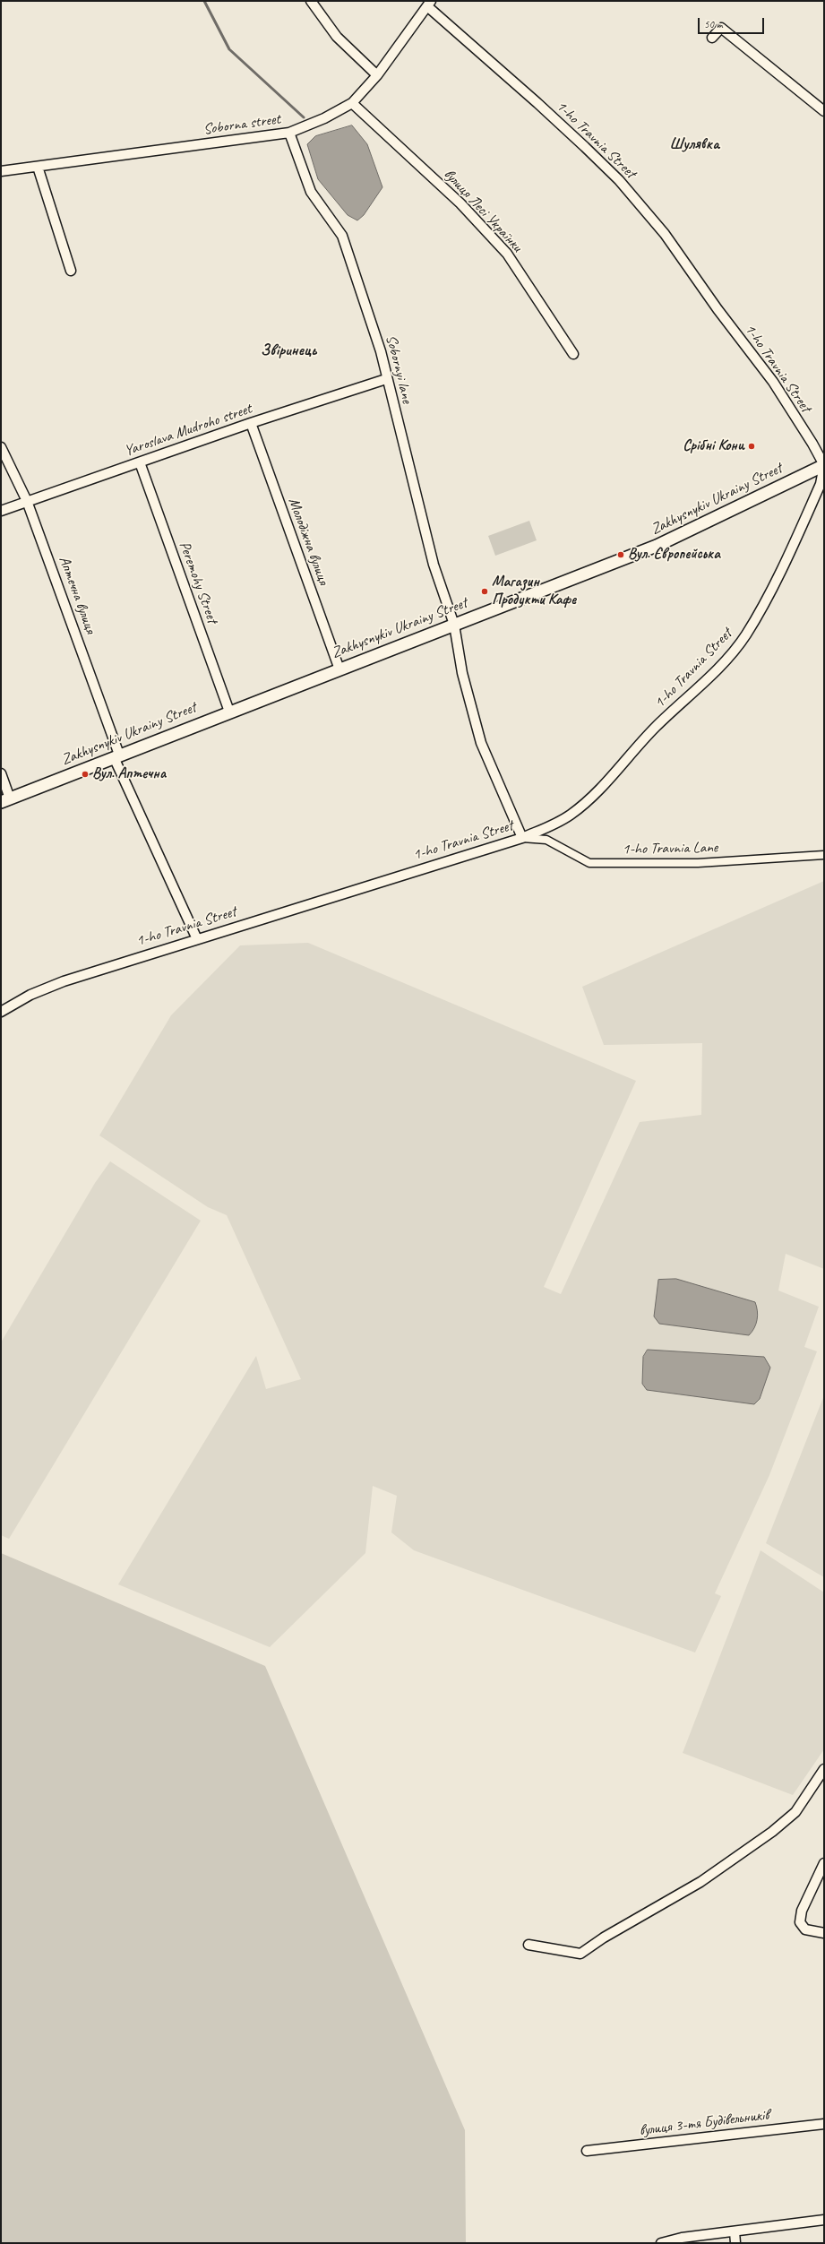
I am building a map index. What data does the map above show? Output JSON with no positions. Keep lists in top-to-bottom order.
{
  "streets": {
    "street": [
      "Soborna street",
      "1-ho Travnia Street",
      "вулиця Лесі Українки",
      "Sobornyi lane",
      "Yaroslava Mudroho street",
      "Zakhysnykiv Ukrainy Street",
      "Молодіжна вулиця",
      "Peremohy Street",
      "Аптечна вулиця",
      "1-ho Travnia Lane",
      "вулиця 3-тя Будівельників"
    ]
  },
  "crossings": [
    ["Soborna street", "1-ho Travnia Street"],
    ["Soborna street", "вулиця Лесі Українки"],
    ["Soborna street", "Sobornyi lane"],
    ["1-ho Travnia Street", "Sobornyi lane"],
    ["1-ho Travnia Street", "Zakhysnykiv Ukrainy Street"],
    ["1-ho Travnia Street", "Аптечна вулиця"],
    ["1-ho Travnia Street", "1-ho Travnia Lane"],
    ["Sobornyi lane", "Yaroslava Mudroho street"],
    ["Sobornyi lane", "Zakhysnykiv Ukrainy Street"],
    ["Sobornyi lane", "1-ho Travnia Lane"],
    ["Yaroslava Mudroho street", "Молодіжна вулиця"],
    ["Yaroslava Mudroho street", "Peremohy Street"],
    ["Yaroslava Mudroho street", "Аптечна вулиця"],
    ["Zakhysnykiv Ukrainy Street", "Молодіжна вулиця"],
    ["Zakhysnykiv Ukrainy Street", "Peremohy Street"],
    ["Zakhysnykiv Ukrainy Street", "Аптечна вулиця"]
  ],
  "districts": ["Шулявка", "Звіринець"],
  "places": [
    "Срібні Кони",
    "Вул. Європейська",
    "Магазин Продукти Кафе",
    "Вул. Аптечна"
  ],
  "scale_bar": "50 m"
}
